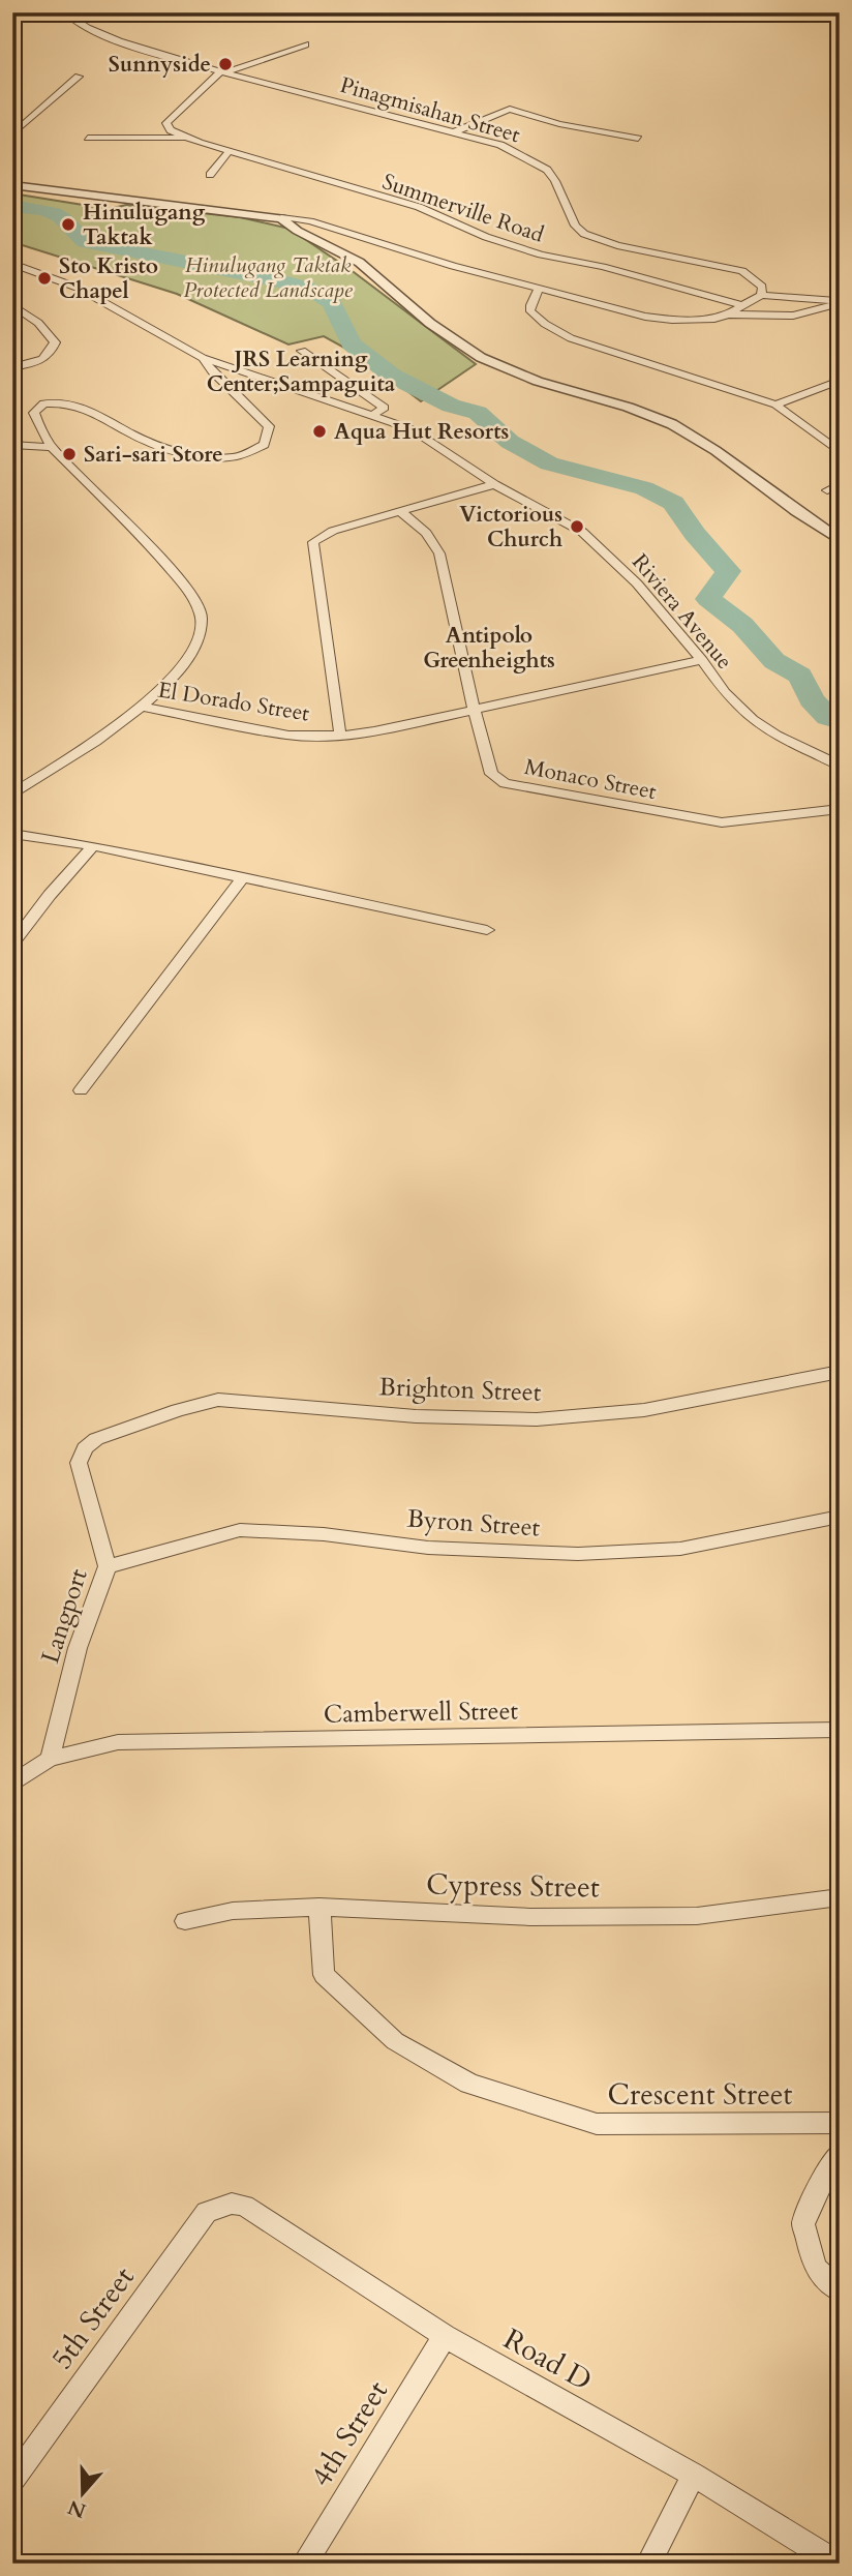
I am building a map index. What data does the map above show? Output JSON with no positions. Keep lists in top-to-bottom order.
{
  "streets": {
    "street": [
      "Pinagmisahan Street",
      "Summerville Road",
      "Riviera Avenue",
      "El Dorado Street",
      "Monaco Street",
      "Brighton Street",
      "Byron Street",
      "Langport",
      "Camberwell Street",
      "Cypress Street",
      "Crescent Street",
      "5th Street",
      "Road D",
      "4th Street"
    ]
  },
  "crossings": [
    ["Riviera Avenue", "El Dorado Street"],
    ["El Dorado Street", "Monaco Street"],
    ["Brighton Street", "Langport"],
    ["Byron Street", "Langport"],
    ["Langport", "Camberwell Street"],
    ["Cypress Street", "Crescent Street"],
    ["5th Street", "Road D"],
    ["Road D", "4th Street"]
  ],
  "districts": ["JRS Learning Center;Sampaguita", "Antipolo Greenheights"],
  "parks": ["Hinulugang Taktak Protected Landscape"],
  "places": [
    "Sunnyside",
    "Hinulugang Taktak",
    "Sto Kristo Chapel",
    "Aqua Hut Resorts",
    "Sari-sari Store",
    "Victorious Church"
  ],
  "north": "bottom"
}
